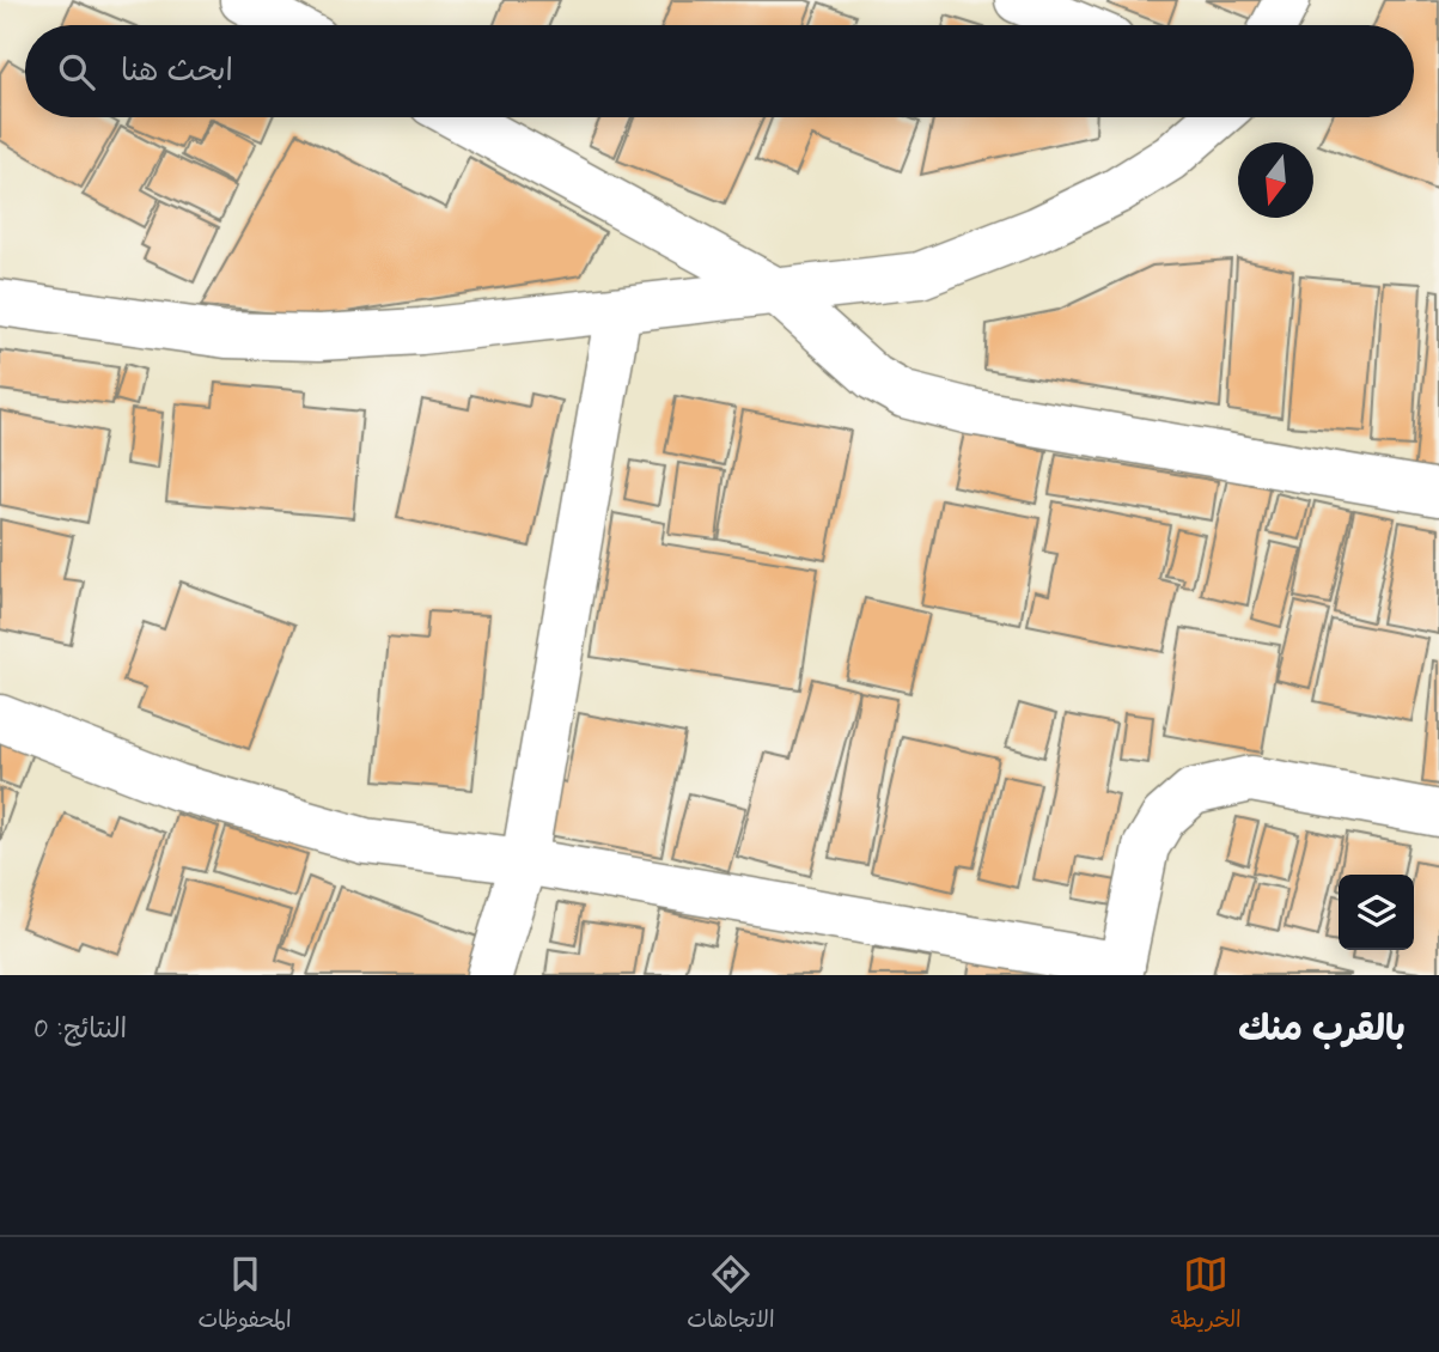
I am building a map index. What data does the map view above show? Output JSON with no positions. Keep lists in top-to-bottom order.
{
  "north": "bottom",
  "page": {
    "search": "ابحث هنا",
    "heading": ["بالقرب منك", "النتائج: 0"],
    "nav": ["الخريطة", "الاتجاهات", "المحفوظات"]
  }
}
